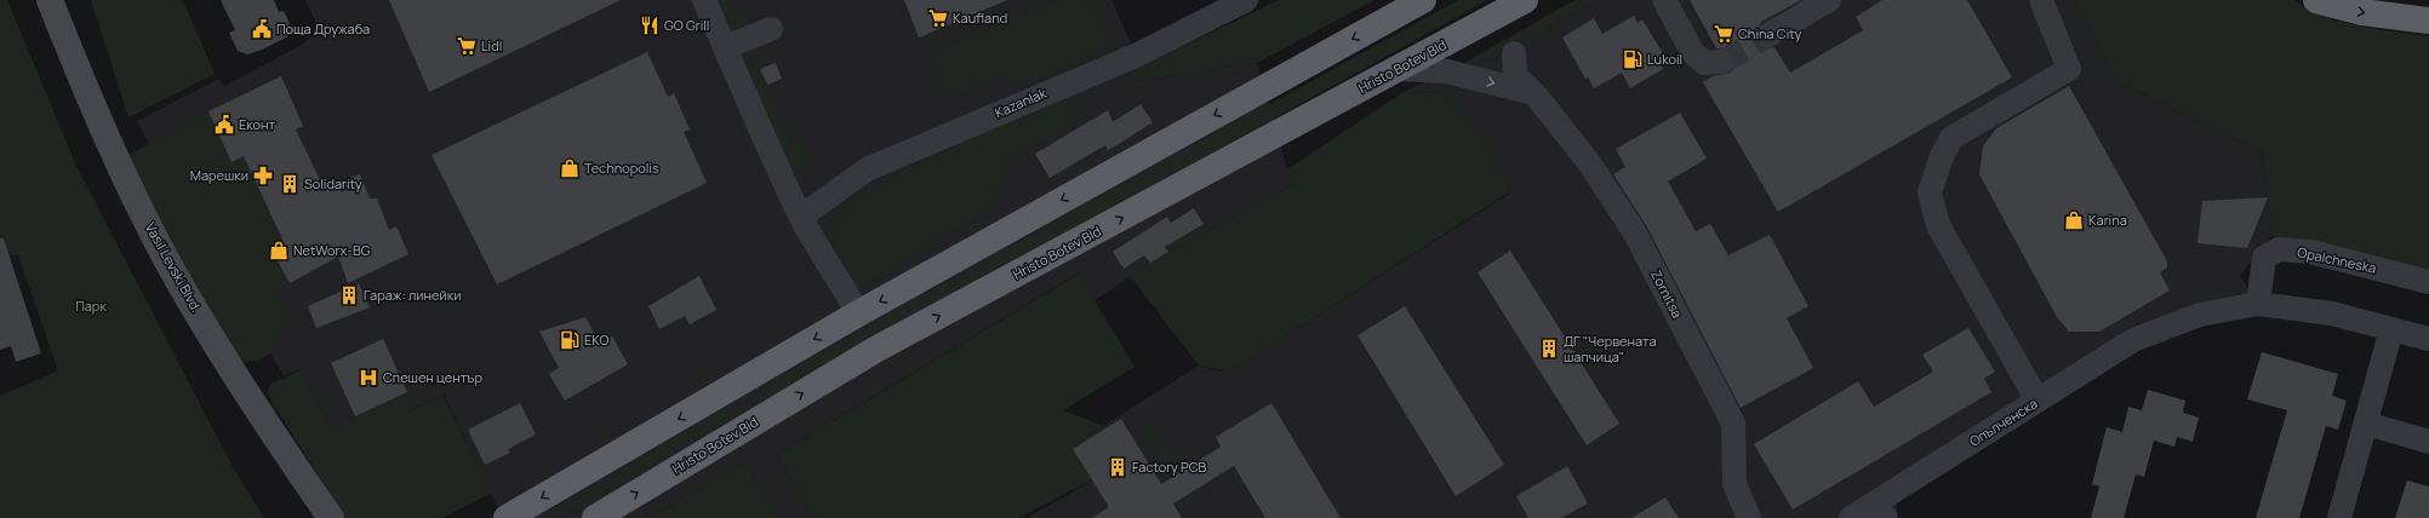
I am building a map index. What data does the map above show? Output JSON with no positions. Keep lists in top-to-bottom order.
{
  "streets": {
    "highway": ["Hristo Botev Bld"],
    "main road": ["Vasil Levski Blvd."],
    "street": [
      "Kazanlak",
      "Opalchneska",
      "Zornitsa",
      "Опълченска"
    ]
  },
  "crossings": [
    ["Opalchneska", "Опълченска"]
  ],
  "parks": ["Парк"],
  "places": {
    "supermarket": ["Kaufland", "China City", "Lidl"],
    "restaurant": ["GO Grill"],
    "public building": ["Поща Дружаба", "Еконт"],
    "fuel station": ["Lukoil", "EKO"],
    "shop": ["Technopolis", "Karina", "NetWorx-BG"],
    "pharmacy": ["Марешки"],
    "building": [
      "Solidarity",
      "Гараж: линейки",
      "ДГ \"Червената шапчица\"",
      "Factory PCB"
    ],
    "hospital": ["Спешен център"]
  }
}
